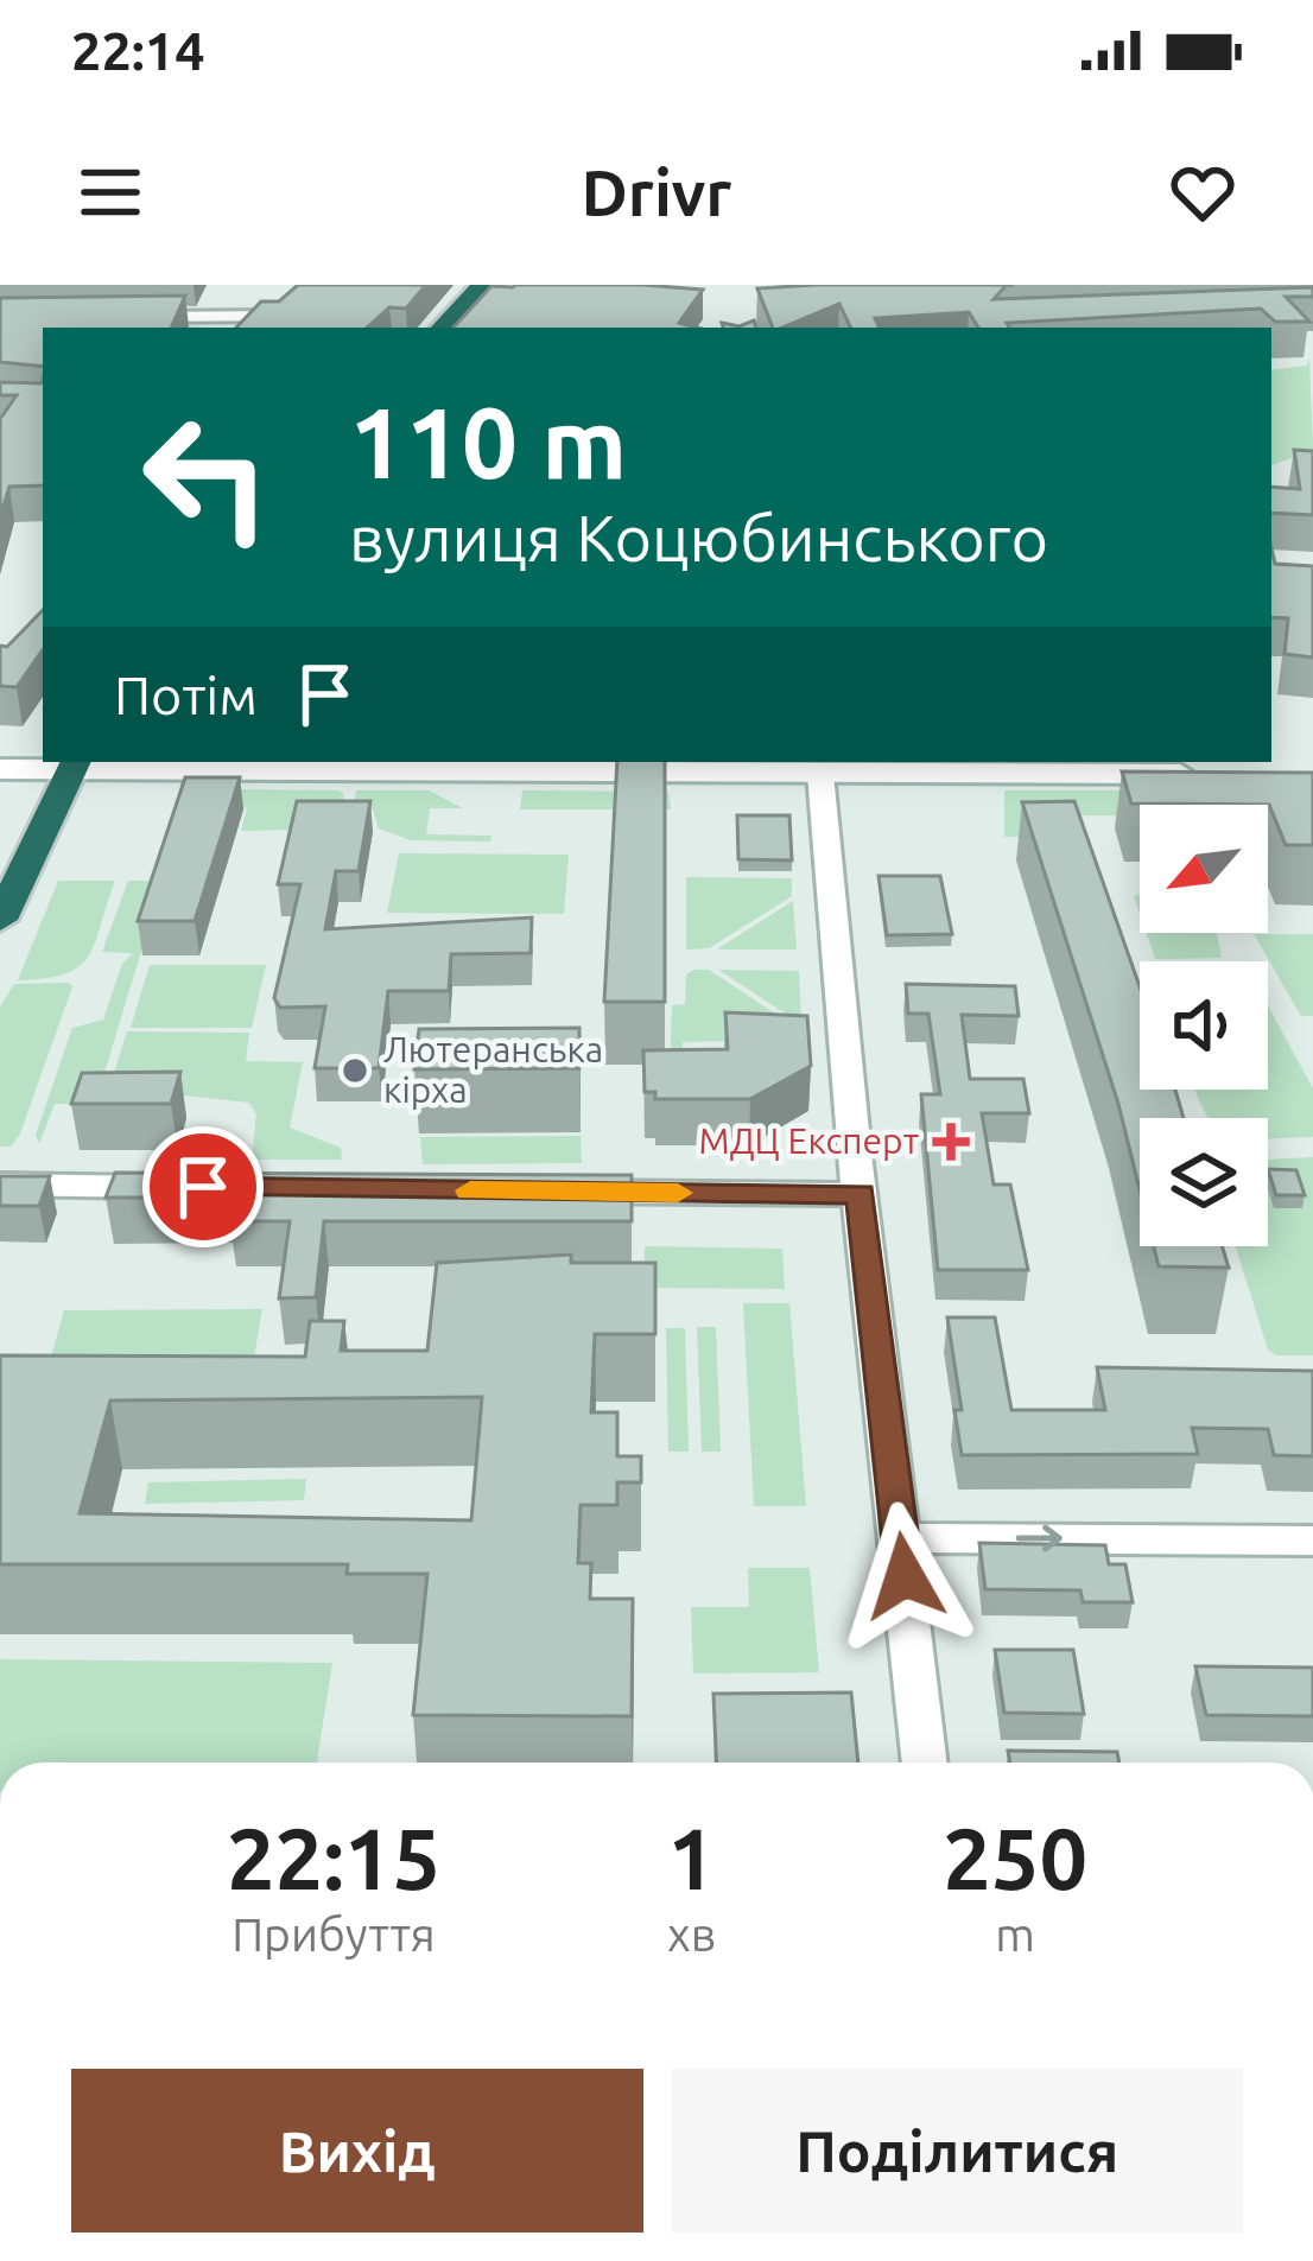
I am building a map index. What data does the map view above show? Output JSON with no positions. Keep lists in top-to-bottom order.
{
  "places": {
    "other": ["Лютеранська кірха"],
    "health": ["МДЦ Експерт"]
  },
  "north": "bottom left",
  "page": {
    "status": "22:14",
    "header": "Drivr",
    "turn": ["110 m", "вулиця Коцюбинського"],
    "then": "Потім",
    "eta": [
      "22:15",
      "Прибуття",
      "1",
      "хв",
      "250",
      "m"
    ],
    "buttons": ["Вихід", "Поділитися"]
  }
}
